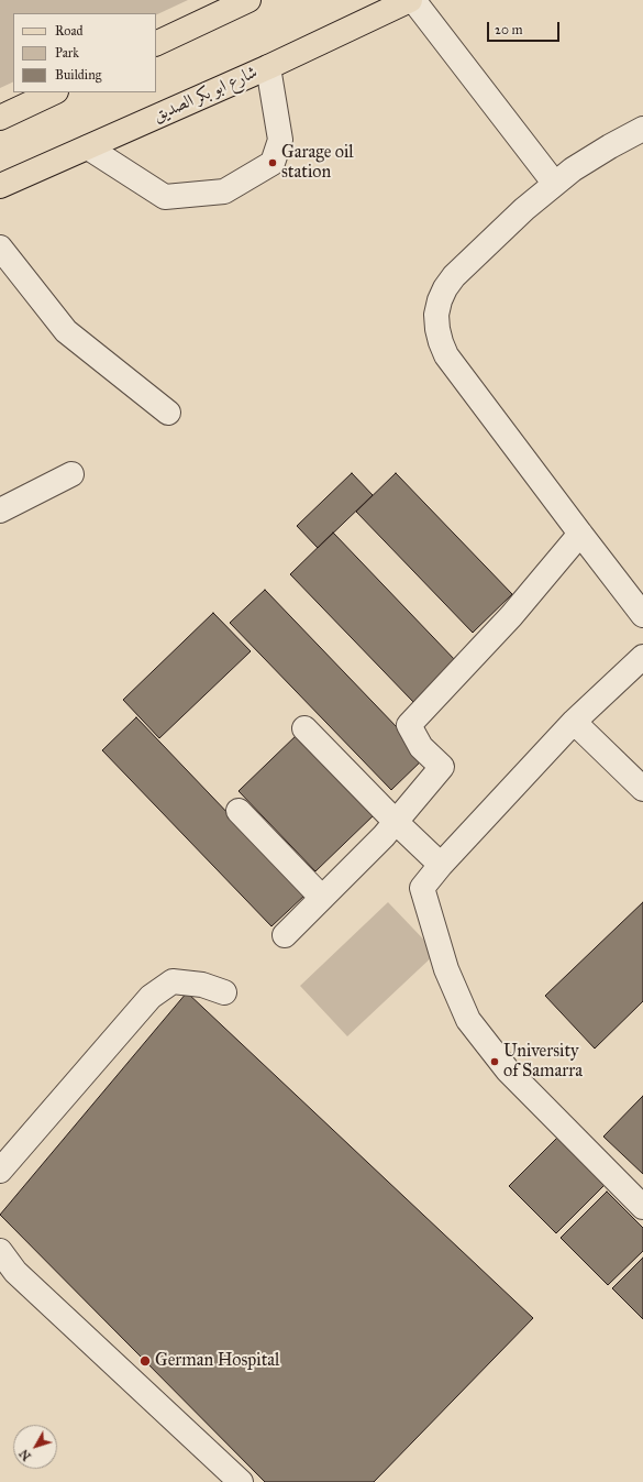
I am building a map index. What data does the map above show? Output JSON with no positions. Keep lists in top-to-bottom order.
{
  "streets": {
    "main road": ["شارع ابو بكر الصديق"]
  },
  "places": ["Garage oil station", "University of Samarra", "German Hospital"],
  "legend": ["Road", "Park", "Building"],
  "scale_bar": "20 m",
  "north": "bottom left"
}
